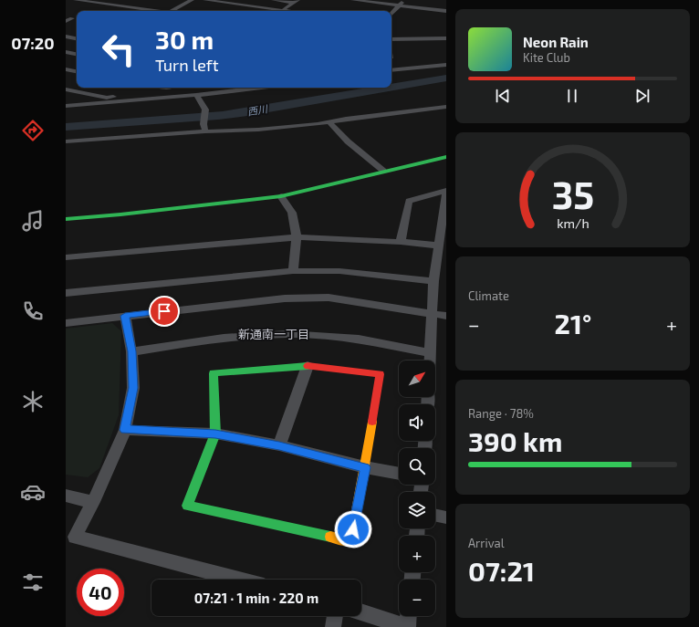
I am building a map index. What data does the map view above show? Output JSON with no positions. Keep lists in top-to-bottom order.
{
  "districts": ["新通南一丁目"],
  "water": ["西川"],
  "north": "top right",
  "page": {
    "tabs": "07:20",
    "turn": ["30 m", "Turn left"],
    "song": ["Neon Rain", "Kite Club"],
    "tile": [
      "Climate",
      ["Range · 78%", "390 km"],
      ["Arrival", "07:21"]
    ],
    "heat": ["−", "21°", "+"],
    "map_buttons": ["+", "−"],
    "limit": "40",
    "trip": "07:21 · 1 min · 220 m",
    "gauge": ["35", "km/h"]
  }
}
